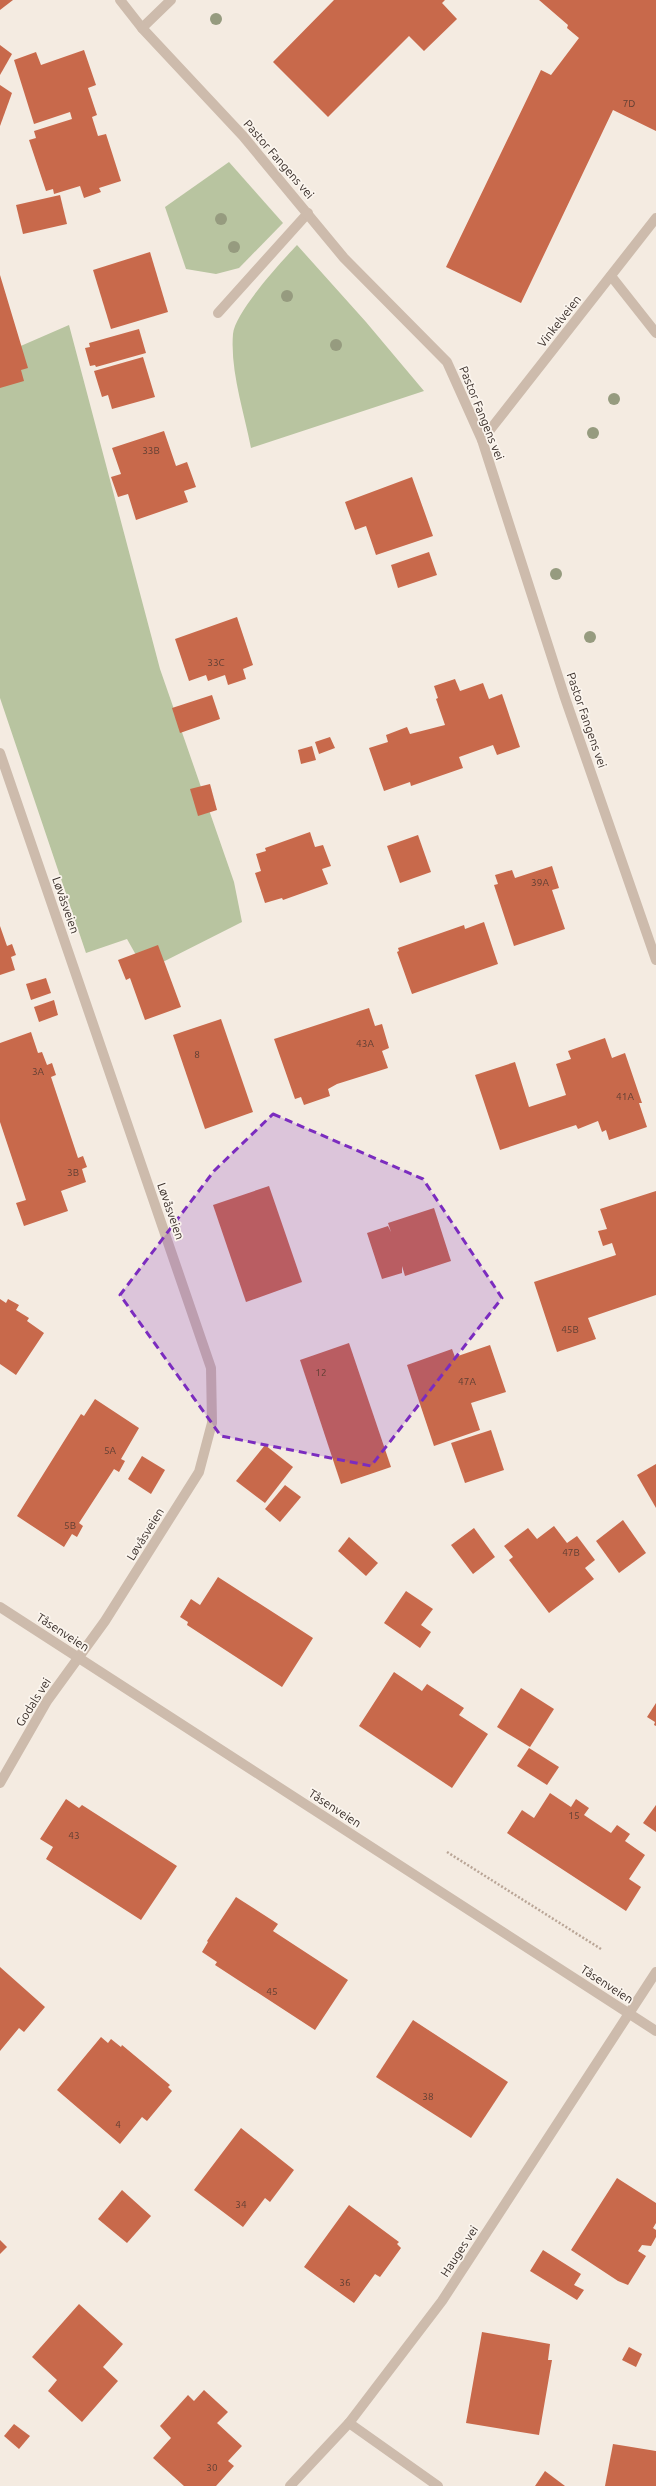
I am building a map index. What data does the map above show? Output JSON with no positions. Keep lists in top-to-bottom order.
{
  "streets": {
    "street": [
      "Pastor Fangens vei",
      "Vinkelveien",
      "Løvåsveien",
      "Tåsenveien",
      "Godals vei",
      "Hauges vei"
    ]
  },
  "crossings": [
    ["Pastor Fangens vei", "Vinkelveien"],
    ["Løvåsveien", "Tåsenveien"],
    ["Løvåsveien", "Godals vei"],
    ["Tåsenveien", "Godals vei"],
    ["Tåsenveien", "Hauges vei"]
  ],
  "house_numbers": [
    "7D",
    "33B",
    "33C",
    "39A",
    "43A",
    "8",
    "3A",
    "41A",
    "3B",
    "45B",
    "12",
    "47A",
    "5A",
    "5B",
    "47B",
    "15",
    "43",
    "45",
    "38",
    "4",
    "34",
    "36",
    "30"
  ]
}
